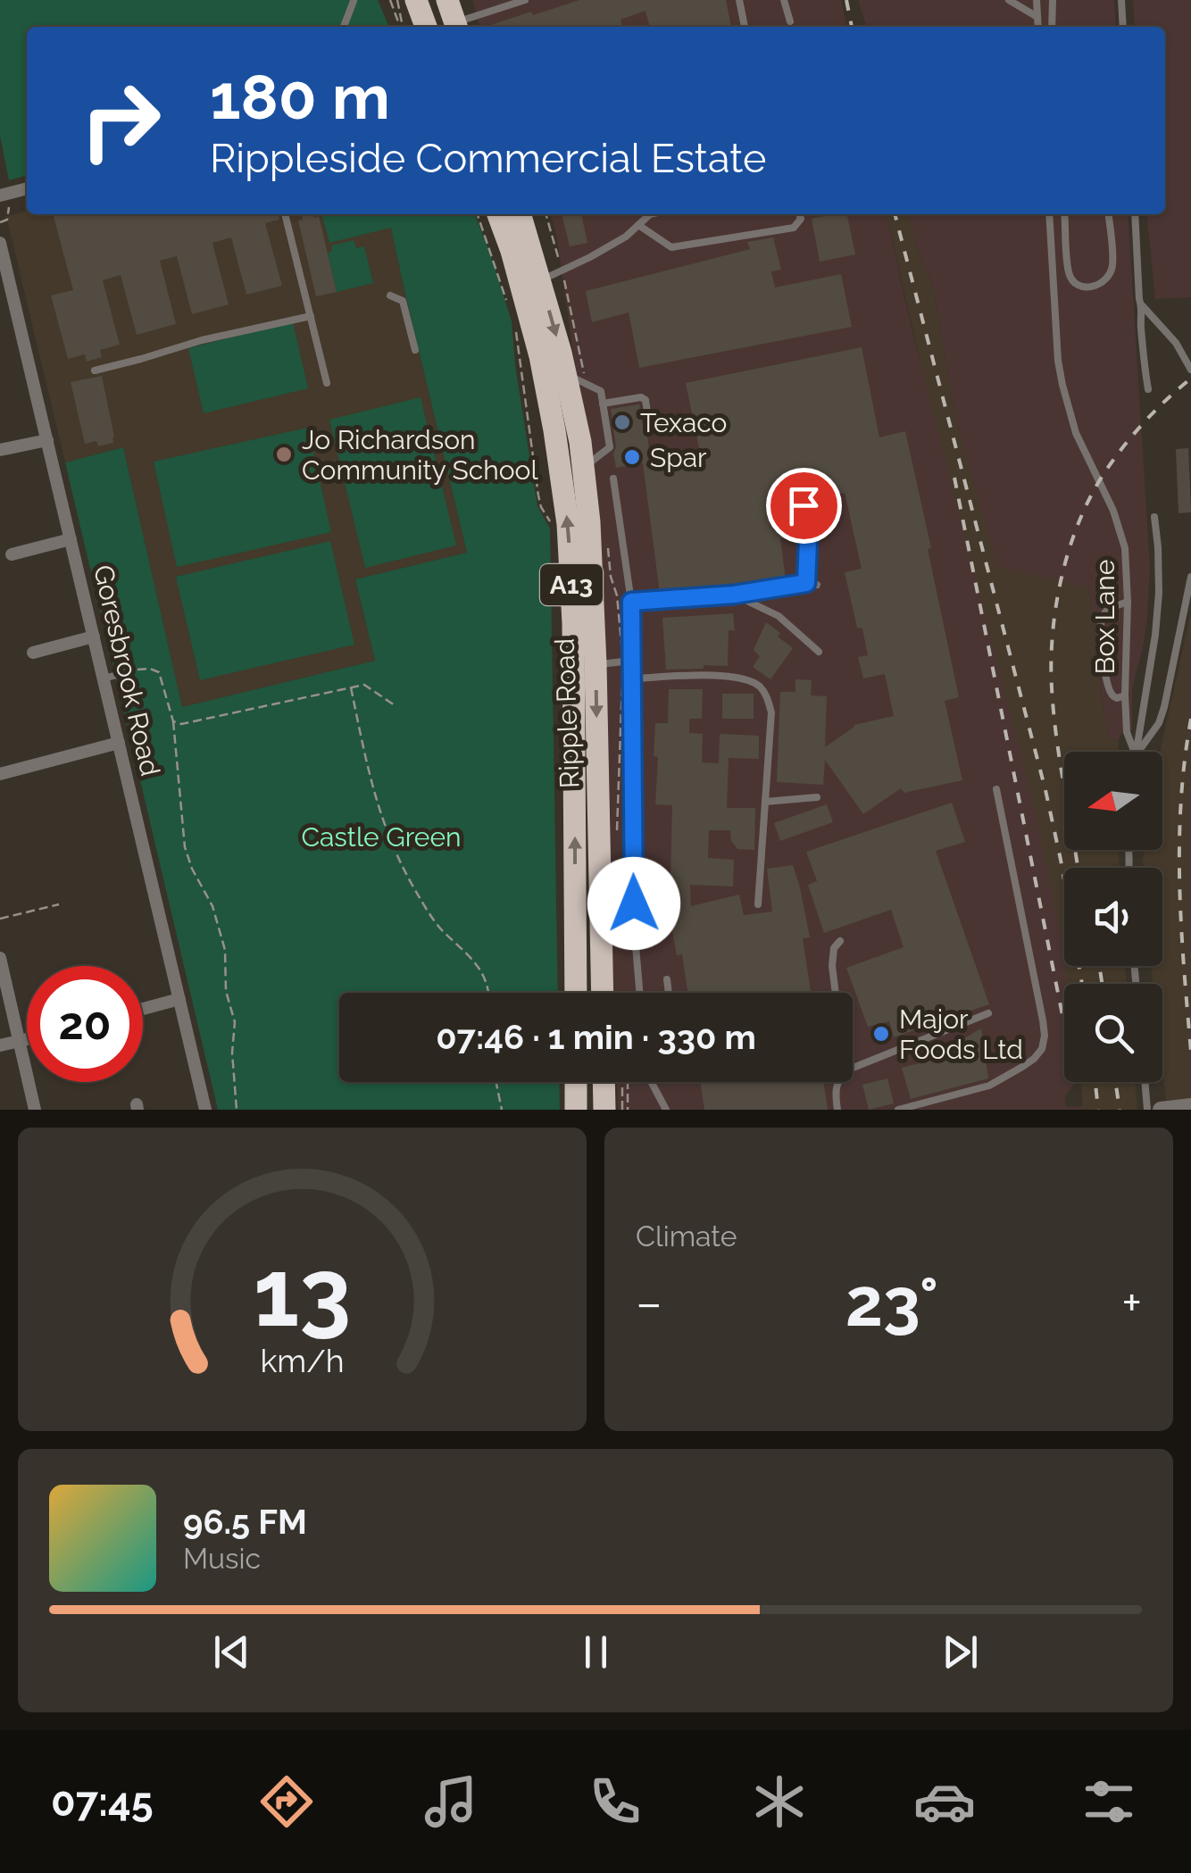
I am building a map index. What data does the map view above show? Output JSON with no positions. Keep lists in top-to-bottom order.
{
  "streets": {
    "highway": ["A13", "Ripple Road"],
    "street": ["Goresbrook Road"],
    "lane": ["Box Lane"]
  },
  "parks": ["Castle Green"],
  "places": [
    "Texaco",
    "Jo Richardson Community School",
    "Spar",
    "Major Foods Ltd"
  ],
  "north": "left",
  "page": {
    "turn": ["180 m", "Rippleside Commercial Estate"],
    "limit": "20",
    "trip": "07:46 · 1 min · 330 m",
    "tile": "Climate",
    "heat": ["−", "23°", "+"],
    "song": ["96.5 FM", "Music"],
    "tabs": "07:45",
    "gauge": ["13", "km/h"]
  }
}
